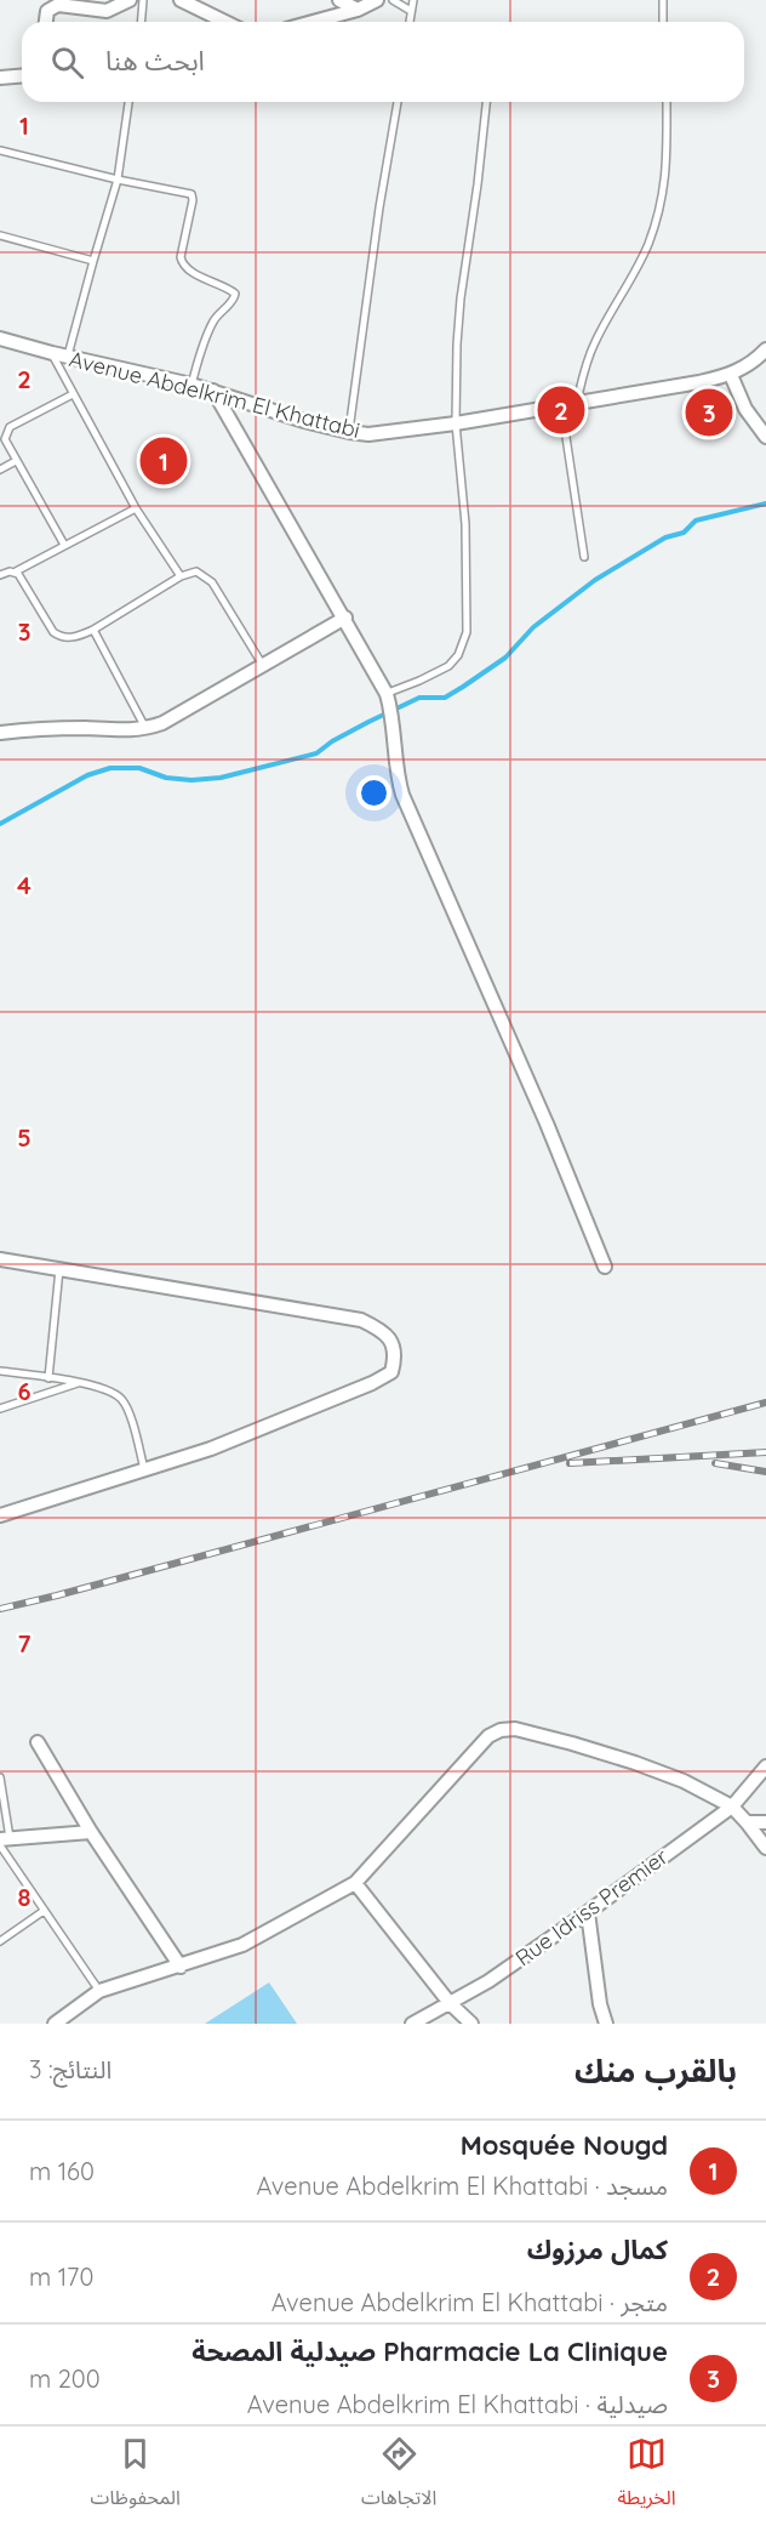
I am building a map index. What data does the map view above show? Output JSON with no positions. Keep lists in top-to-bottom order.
{
  "streets": {
    "street": ["Avenue Abdelkrim El Khattabi", "Rue Idriss Premier"]
  },
  "page": {
    "search": "ابحث هنا",
    "pins": ["2", "3", "1"],
    "heading": ["بالقرب منك", "النتائج: 3"],
    "list": [
      {
        "mark": "1",
        "name": "Mosquée Nougd",
        "note": "مسجد · Avenue Abdelkrim El Khattabi",
        "value": "160 m"
      },
      {
        "mark": "2",
        "name": "كمال مرزوك",
        "note": "متجر · Avenue Abdelkrim El Khattabi",
        "value": "170 m"
      },
      {
        "mark": "3",
        "name": "Pharmacie La Clinique صيدلية المصحة",
        "note": "صيدلية · Avenue Abdelkrim El Khattabi",
        "value": "200 m"
      }
    ],
    "nav": ["الخريطة", "الاتجاهات", "المحفوظات"]
  },
  "grid": {
    "rows": [
      "1",
      "2",
      "3",
      "4",
      "5",
      "6",
      "7",
      "8"
    ]
  }
}
